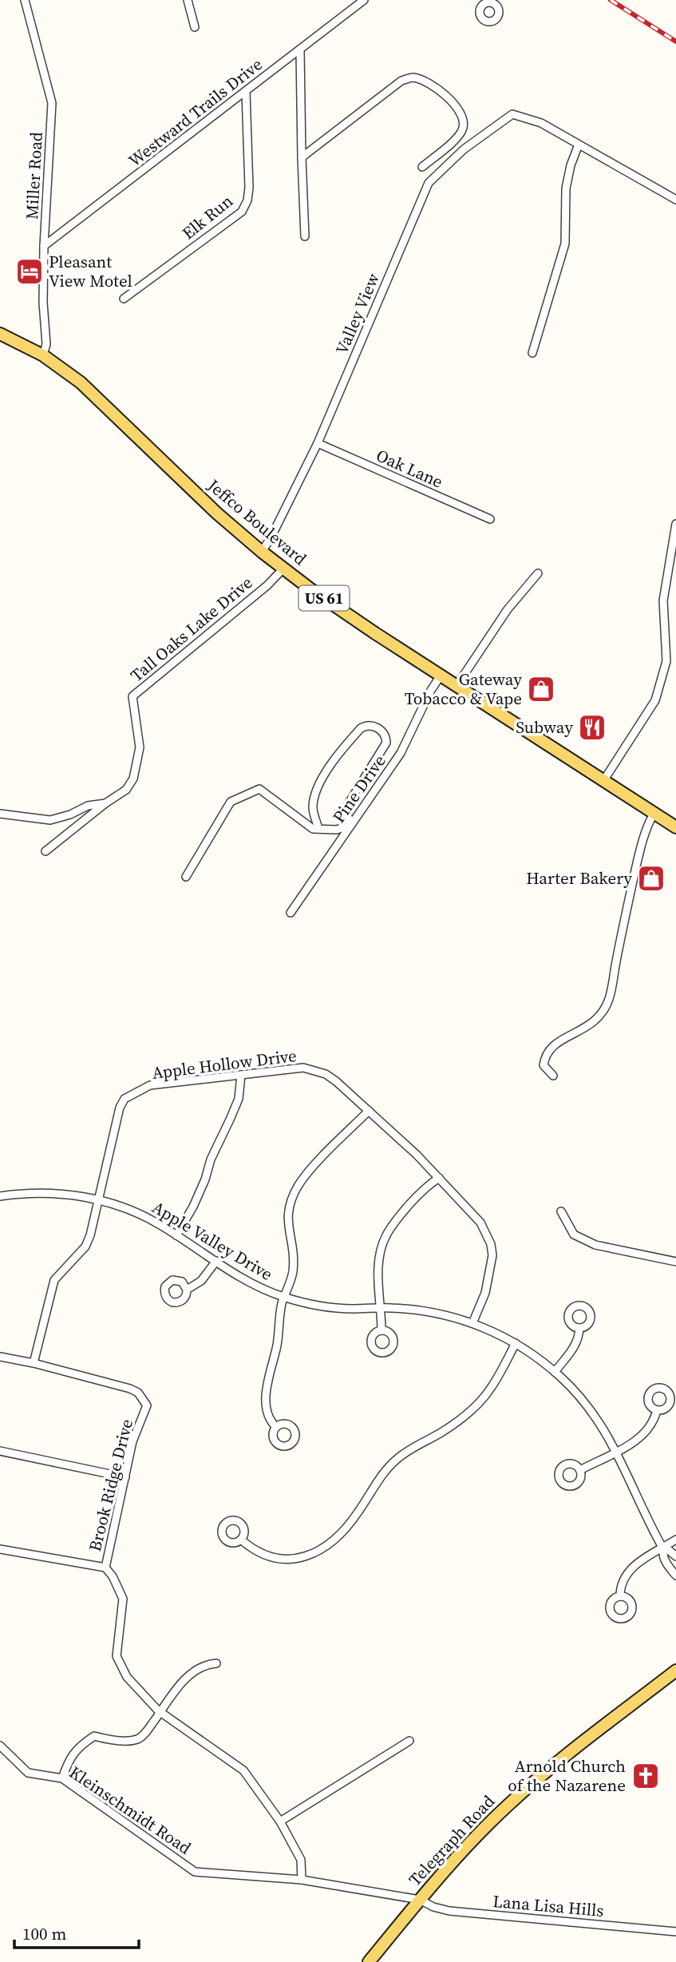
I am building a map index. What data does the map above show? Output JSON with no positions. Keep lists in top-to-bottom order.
{
  "streets": {
    "main road": ["Jeffco Boulevard", "US 61", "Telegraph Road"],
    "street": [
      "Westward Trails Drive",
      "Miller Road",
      "Elk Run",
      "Valley View",
      "Oak Lane",
      "Tall Oaks Lake Drive",
      "Pine Drive",
      "Apple Hollow Drive",
      "Apple Valley Drive",
      "Brook Ridge Drive",
      "Kleinschmidt Road",
      "Lana Lisa Hills"
    ]
  },
  "crossings": [
    ["Westward Trails Drive", "Miller Road"],
    ["Westward Trails Drive", "Elk Run"],
    ["Miller Road", "Jeffco Boulevard"],
    ["Valley View", "Oak Lane"],
    ["Valley View", "Jeffco Boulevard"],
    ["Jeffco Boulevard", "Tall Oaks Lake Drive"],
    ["Jeffco Boulevard", "Pine Drive"],
    ["Apple Hollow Drive", "Apple Valley Drive"],
    ["Apple Hollow Drive", "Brook Ridge Drive"],
    ["Brook Ridge Drive", "Kleinschmidt Road"],
    ["Kleinschmidt Road", "Telegraph Road"],
    ["Kleinschmidt Road", "Lana Lisa Hills"],
    ["Telegraph Road", "Lana Lisa Hills"]
  ],
  "places": {
    "hotel": ["Pleasant View Motel"],
    "shop": ["Gateway Tobacco & Vape", "Harter Bakery"],
    "restaurant": ["Subway"],
    "church": ["Arnold Church of the Nazarene"]
  },
  "scale_bar": "100 m"
}
